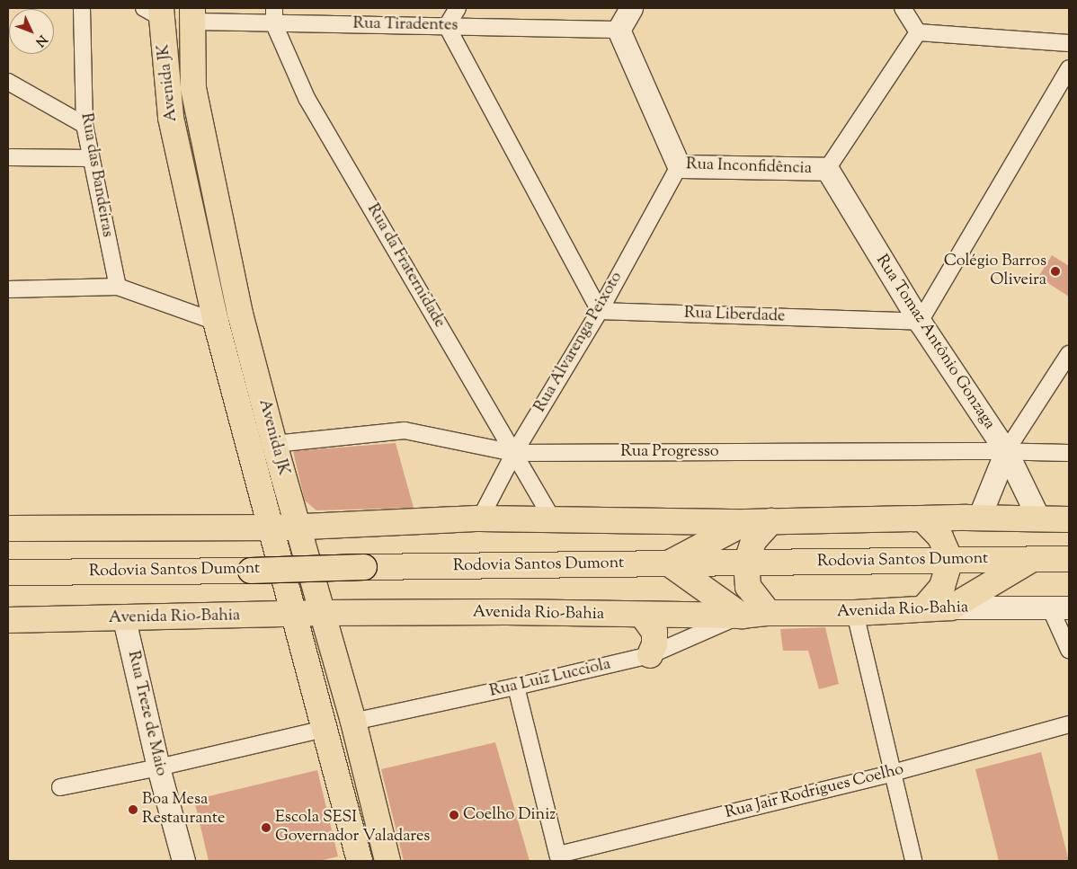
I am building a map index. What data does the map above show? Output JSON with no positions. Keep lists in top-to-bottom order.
{
  "streets": {
    "main road": ["Avenida JK", "Rodovia Santos Dumont", "Avenida Rio-Bahia"],
    "street": [
      "Rua Tiradentes",
      "Rua Inconfidência",
      "Rua das Bandeiras",
      "Rua da Fraternidade",
      "Rua Liberdade",
      "Rua Alvarenga Peixoto",
      "Rua Tomaz Antônio Gonzaga",
      "Rua Progresso",
      "Rua Luiz Lucciola",
      "Rua Treze de Maio",
      "Rua Jair Rodrigues Coelho"
    ]
  },
  "crossings": [
    ["Rua Tiradentes", "Avenida JK"],
    ["Rua Tiradentes", "Rua Inconfidência"],
    ["Rua Tiradentes", "Rua da Fraternidade"],
    ["Avenida JK", "Rua Progresso"],
    ["Avenida JK", "Avenida Rio-Bahia"],
    ["Avenida JK", "Rua Luiz Lucciola"],
    ["Rua Inconfidência", "Rua Alvarenga Peixoto"],
    ["Rua Inconfidência", "Rua Tomaz Antônio Gonzaga"],
    ["Rua da Fraternidade", "Rua Alvarenga Peixoto"],
    ["Rua da Fraternidade", "Rua Progresso"],
    ["Rua Liberdade", "Rua Alvarenga Peixoto"],
    ["Rua Liberdade", "Rua Tomaz Antônio Gonzaga"],
    ["Rua Alvarenga Peixoto", "Rua Progresso"],
    ["Rua Tomaz Antônio Gonzaga", "Rua Progresso"],
    ["Avenida Rio-Bahia", "Rua Luiz Lucciola"],
    ["Avenida Rio-Bahia", "Rua Treze de Maio"]
  ],
  "places": [
    "Colégio Barros Oliveira",
    "Boa Mesa Restaurante",
    "Coelho Diniz",
    "Escola SESI Governador Valadares"
  ],
  "north": "bottom right"
}
